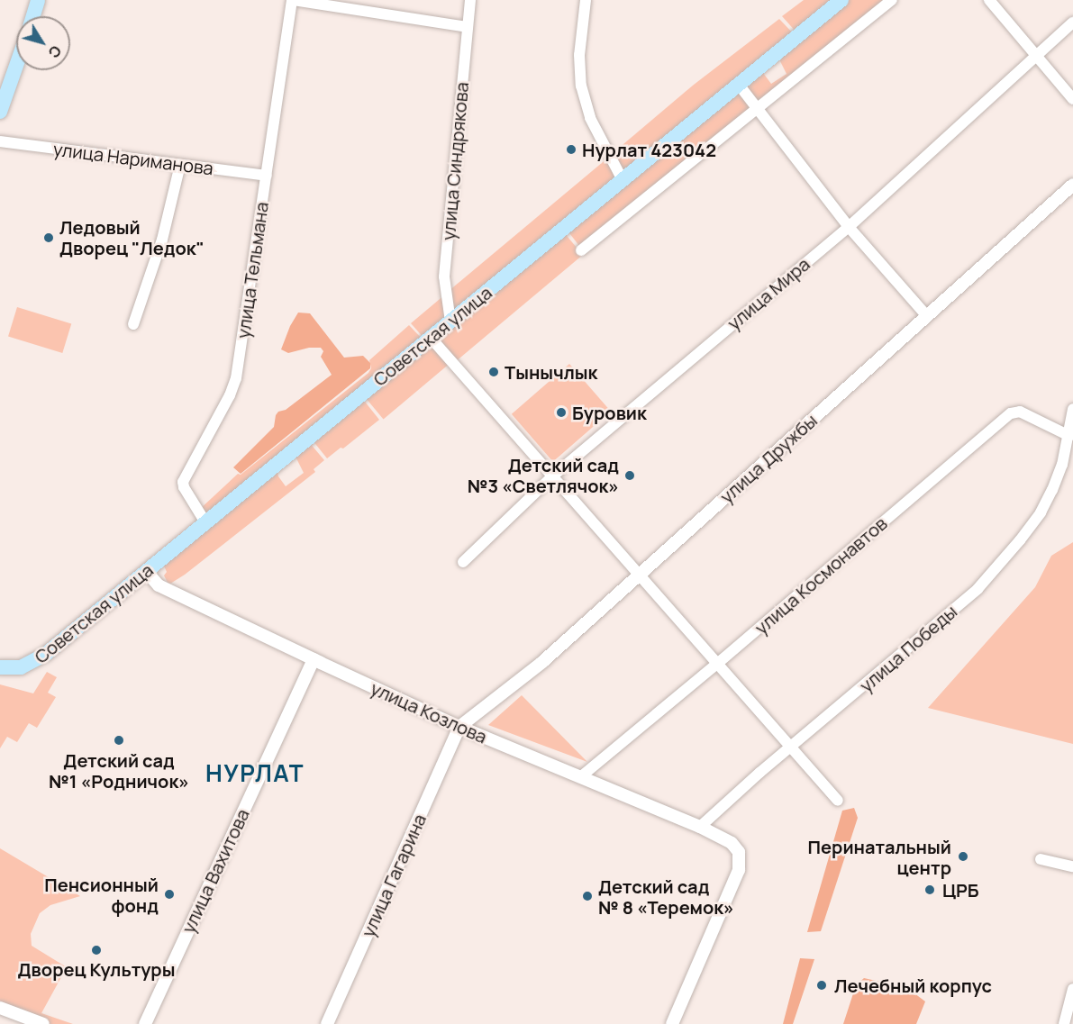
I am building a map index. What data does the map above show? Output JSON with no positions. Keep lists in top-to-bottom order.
{
  "streets": {
    "main road": ["Советская улица"],
    "street": [
      "улица Нариманова",
      "улица Синдрякова",
      "улица Тельмана",
      "улица Мира",
      "улица Дружбы",
      "улица Космонавтов",
      "улица Победы",
      "улица Козлова",
      "улица Вахитова",
      "улица Гагарина"
    ]
  },
  "crossings": [
    ["улица Нариманова", "улица Тельмана"],
    ["улица Синдрякова", "Советская улица"],
    ["улица Тельмана", "Советская улица"],
    ["Советская улица", "улица Козлова"],
    ["улица Дружбы", "улица Козлова"],
    ["улица Дружбы", "улица Гагарина"],
    ["улица Космонавтов", "улица Победы"],
    ["улица Космонавтов", "улица Козлова"],
    ["улица Победы", "улица Козлова"],
    ["улица Козлова", "улица Вахитова"],
    ["улица Козлова", "улица Гагарина"]
  ],
  "districts": ["НУРЛАТ"],
  "places": [
    "Нурлат 423042",
    "Ледовый Дворец \"Ледок\"",
    "Тынычлык",
    "Буровик",
    "Детский сад №3 «Светлячок»",
    "Детский сад №1 «Родничок»",
    "Перинатальный центр",
    "ЦРБ",
    "Пенсионный фонд",
    "Детский сад № 8 «Теремок»",
    "Дворец Культуры",
    "Лечебный корпус"
  ],
  "north": "bottom right"
}
